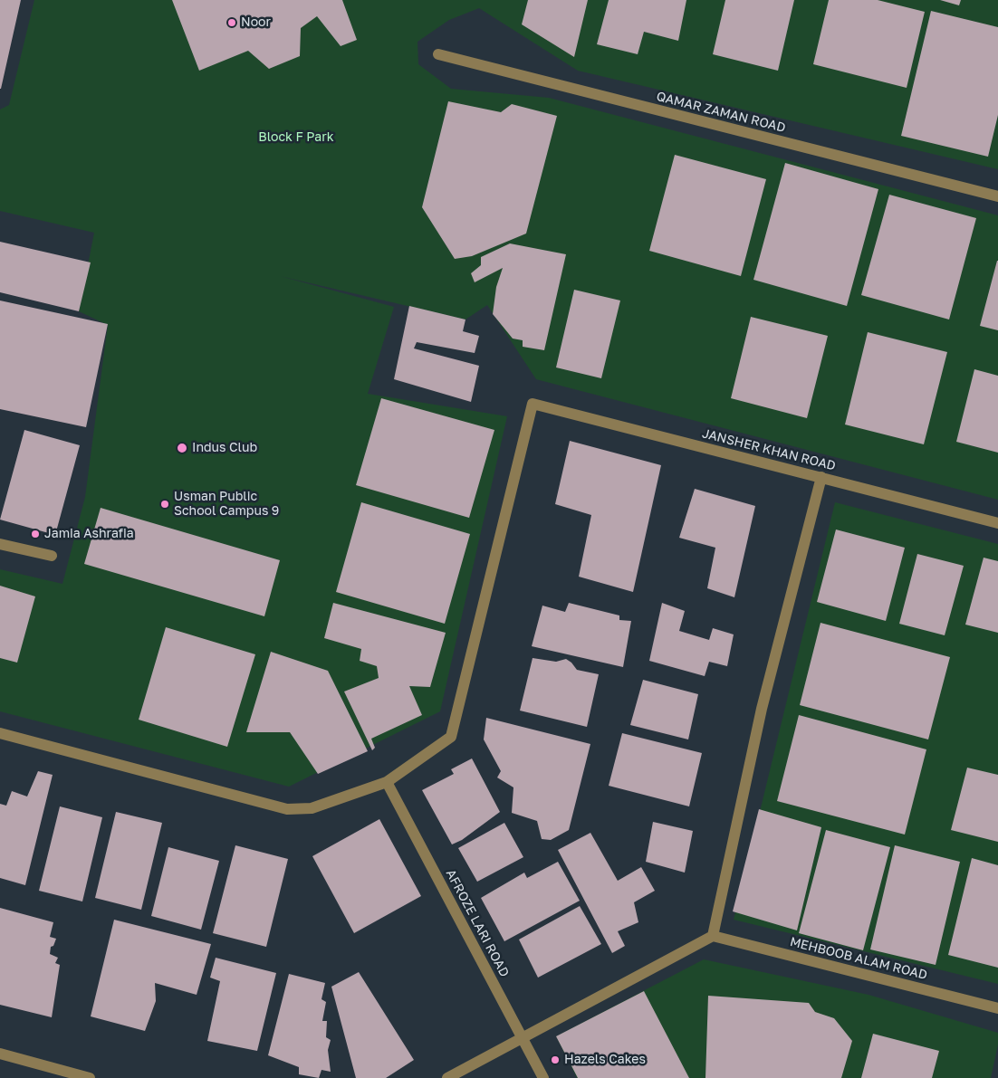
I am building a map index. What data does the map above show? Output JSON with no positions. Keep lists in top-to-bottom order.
{
  "streets": {
    "street": [
      "QAMAR ZAMAN ROAD",
      "JANSHER KHAN ROAD",
      "AFROZE LARI ROAD",
      "MEHBOOB ALAM ROAD"
    ]
  },
  "crossings": [
    ["JANSHER KHAN ROAD", "AFROZE LARI ROAD"]
  ],
  "parks": ["Block F Park"],
  "places": [
    "Noor",
    "Indus Club",
    "Usman Public School Campus 9",
    "Jamia Ashrafia",
    "Hazels Cakes"
  ]
}
